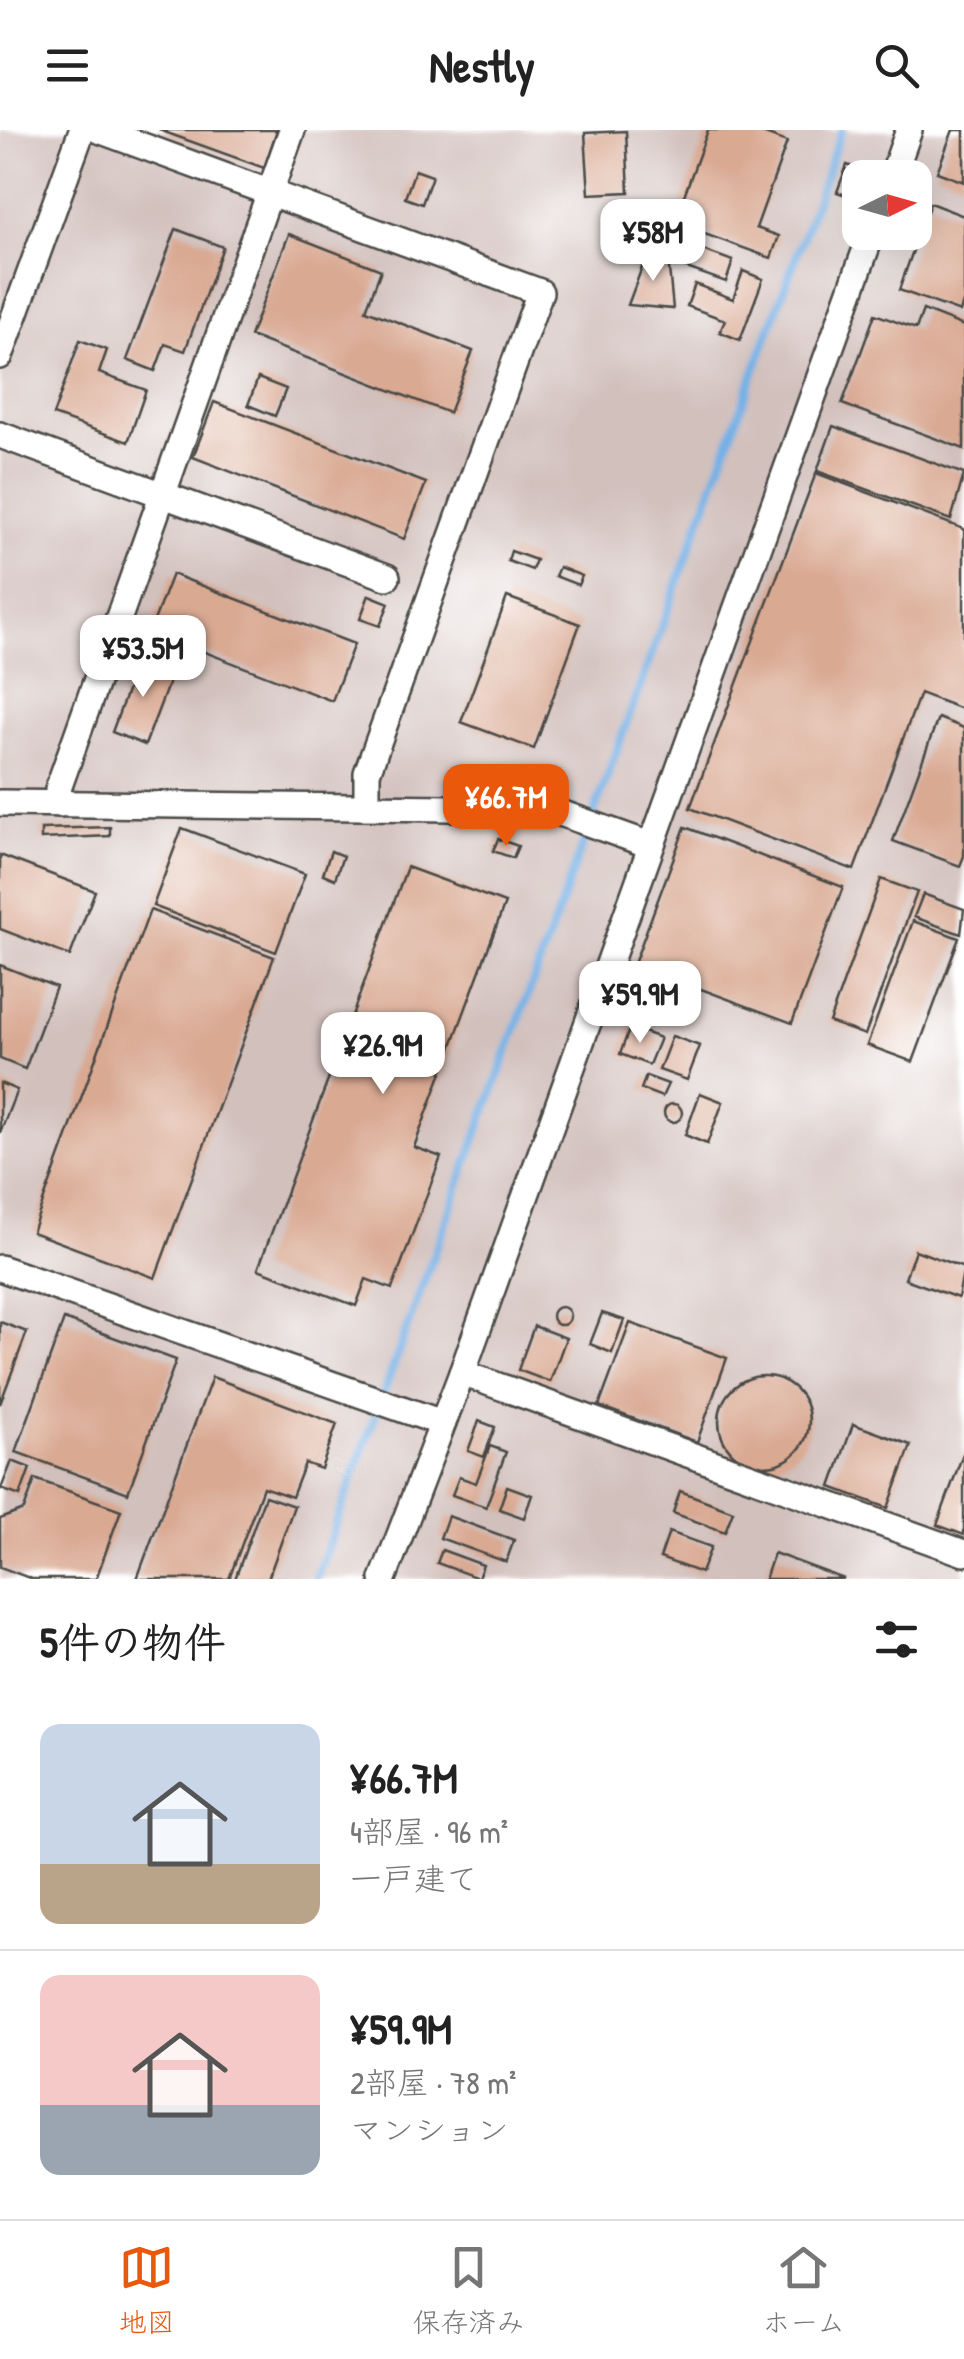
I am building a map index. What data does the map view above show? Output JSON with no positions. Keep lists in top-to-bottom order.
{
  "north": "right",
  "page": {
    "header": "Nestly",
    "price": [
      "¥58M",
      "¥53.5M",
      "¥66.7M",
      "¥59.9M",
      "¥26.9M"
    ],
    "heading": "5件の物件",
    "list": [
      {
        "name": "¥66.7M",
        "note": "4部屋 · 96 m² · 一戸建て"
      },
      {
        "name": "¥59.9M",
        "note": "2部屋 · 78 m² · マンション"
      }
    ],
    "tabs": ["地図", "保存済み", "ホーム"]
  }
}
